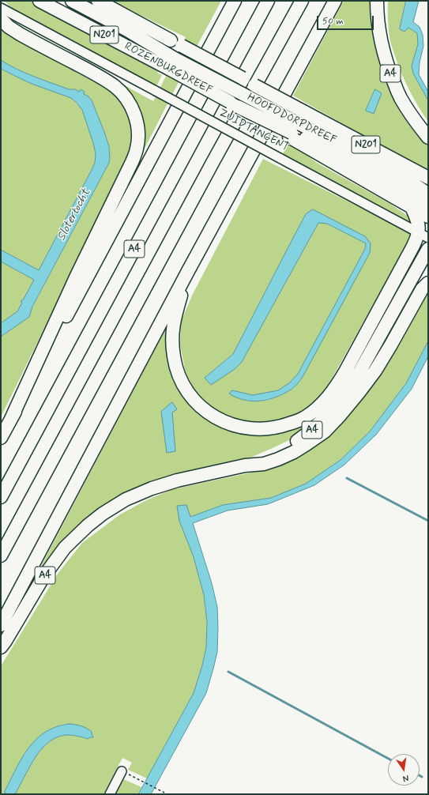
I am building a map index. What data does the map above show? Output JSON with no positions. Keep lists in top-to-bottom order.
{
  "streets": {
    "highway": [
      "N201",
      "ROZENBURGDREEF",
      "A4",
      "HOOFDDORPDREEF"
    ],
    "lane": ["ZUIDTANGENT"]
  },
  "crossings": [
    ["ROZENBURGDREEF", "HOOFDDORPDREEF"],
    ["A4", "ZUIDTANGENT"]
  ],
  "water": ["Slotertocht"],
  "scale_bar": "50 m",
  "north": "bottom"
}
